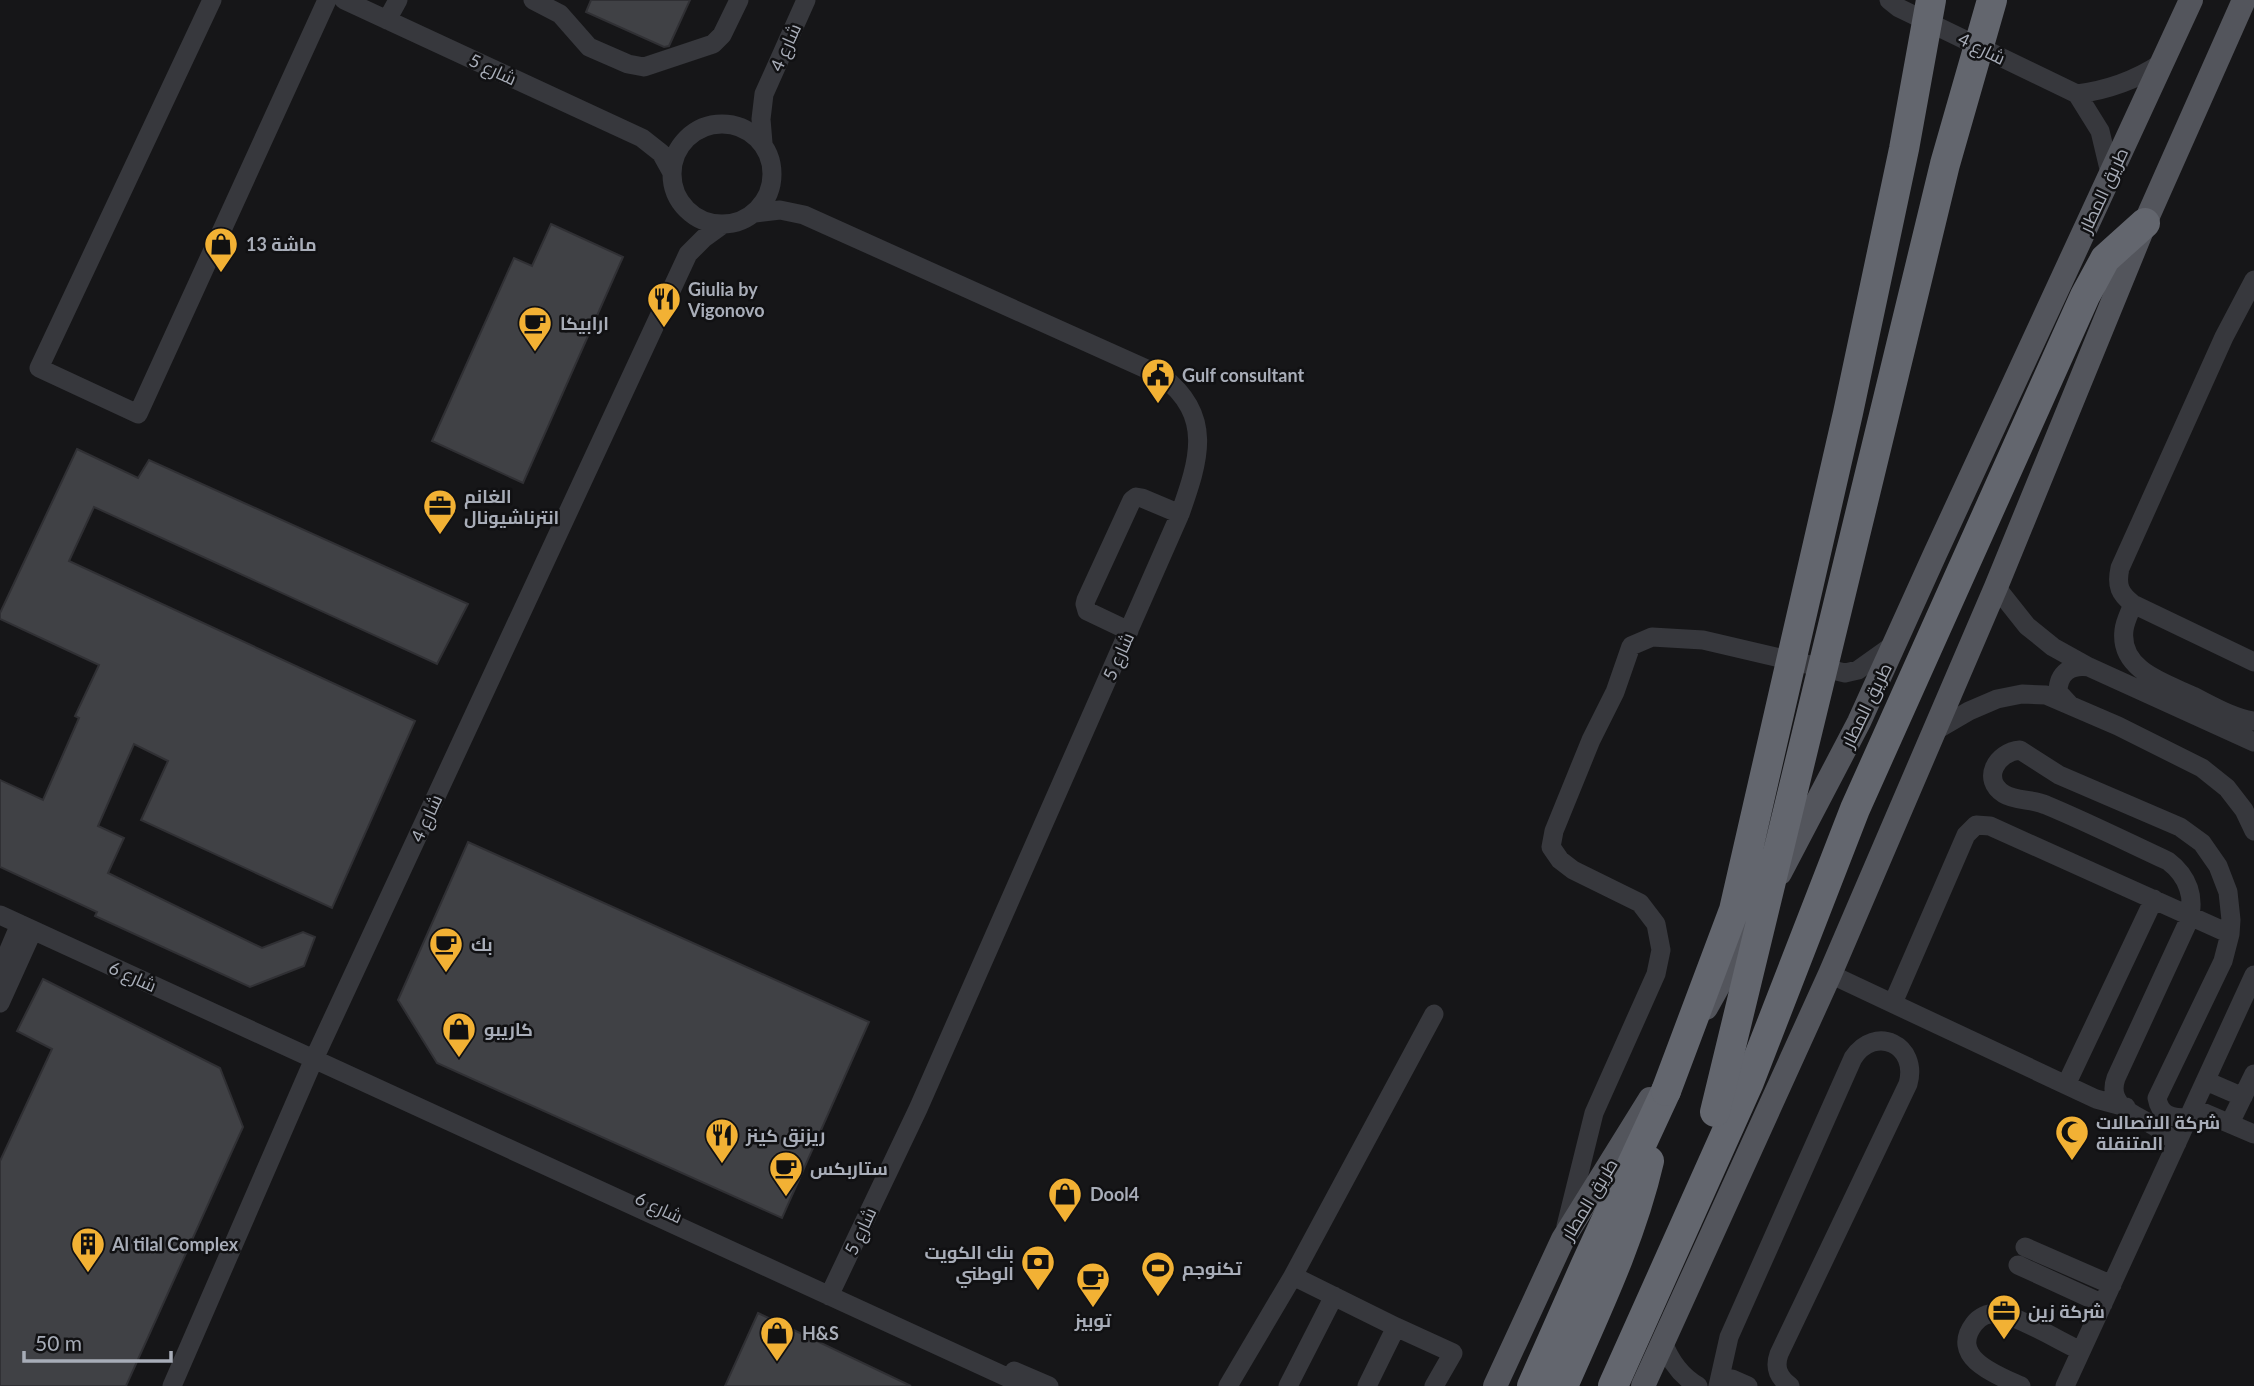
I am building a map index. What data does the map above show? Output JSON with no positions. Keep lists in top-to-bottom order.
{
  "streets": {
    "highway": ["طريق المطار"],
    "street": ["شارع 4", "شارع 5", "شارع 6"]
  },
  "crossings": [
    ["شارع 4", "شارع 5"],
    ["شارع 4", "شارع 6"],
    ["شارع 5", "شارع 6"]
  ],
  "places": {
    "shop": [
      "ماشة 13",
      "كاريبو",
      "Dool4",
      "H&S"
    ],
    "restaurant": ["Giulia by Vigonovo", "ريزنق كينز"],
    "cafe": [
      "ارابيكا",
      "بك",
      "ستاربكس",
      "توبيز"
    ],
    "public building": ["Gulf consultant"],
    "office": ["الغانم انترناشيونال", "شركة زين"],
    "mosque": ["شركة الاتصالات المتنقلة"],
    "building": ["Al tilal Complex"],
    "bank": ["بنك الكويت الوطني"],
    "sports": ["تكنوجم"]
  },
  "scale_bar": "50 m"
}
